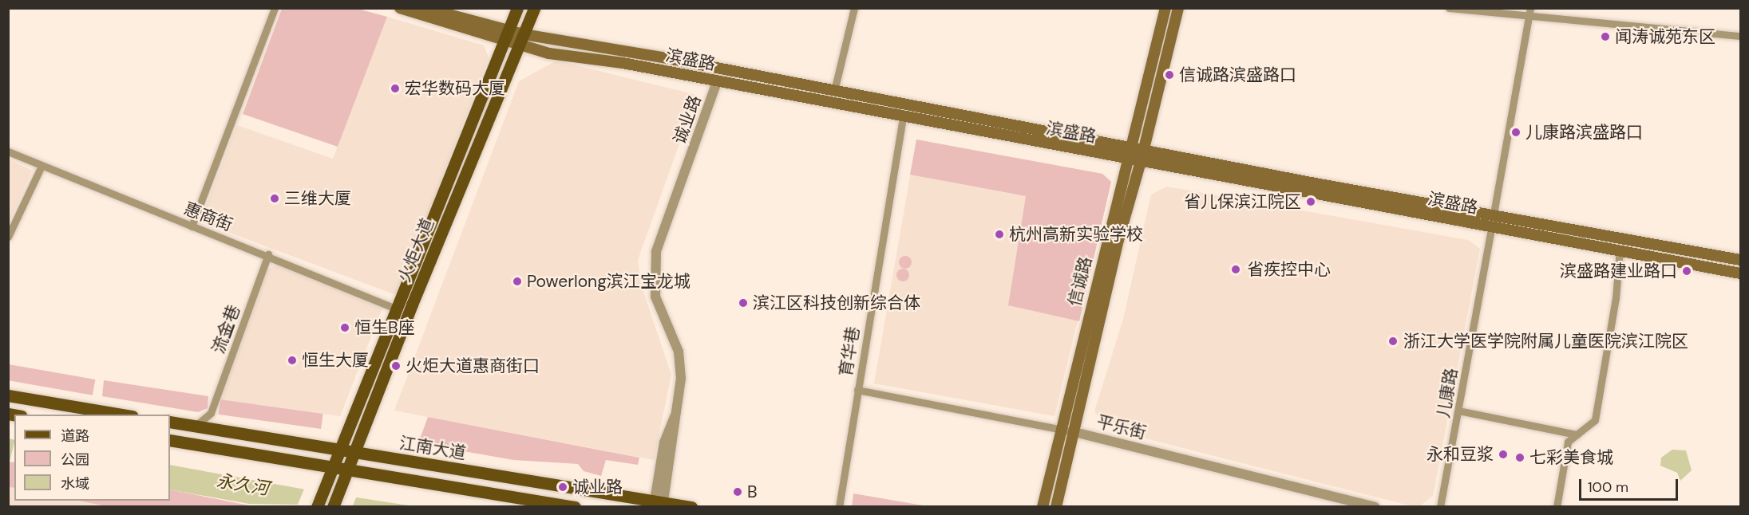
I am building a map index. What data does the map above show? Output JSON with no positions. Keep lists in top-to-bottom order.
{
  "streets": {
    "main road": [
      "滨盛路",
      "火炬大道",
      "信诚路",
      "江南大道"
    ],
    "street": [
      "诚业路",
      "惠商街",
      "流金巷",
      "育华巷",
      "儿康路",
      "平乐街"
    ]
  },
  "crossings": [
    ["滨盛路", "诚业路"],
    ["滨盛路", "火炬大道"],
    ["滨盛路", "信诚路"],
    ["滨盛路", "育华巷"],
    ["滨盛路", "儿康路"],
    ["诚业路", "江南大道"],
    ["惠商街", "火炬大道"],
    ["惠商街", "流金巷"],
    ["火炬大道", "江南大道"],
    ["信诚路", "平乐街"],
    ["育华巷", "平乐街"]
  ],
  "water": ["永久河"],
  "places": [
    "闻涛诚苑东区",
    "信诚路滨盛路口",
    "宏华数码大厦",
    "儿康路滨盛路口",
    "三维大厦",
    "省儿保滨江院区",
    "杭州高新实验学校",
    "省疾控中心",
    "滨盛路建业路口",
    "Powerlong滨江宝龙城",
    "滨江区科技创新综合体",
    "恒生B座",
    "浙江大学医学院附属儿童医院滨江院区",
    "恒生大厦",
    "火炬大道惠商街口",
    "永和豆浆",
    "七彩美食城",
    "诚业路",
    "B"
  ],
  "legend": ["道路", "公园", "水域"],
  "scale_bar": "100 m"
}
